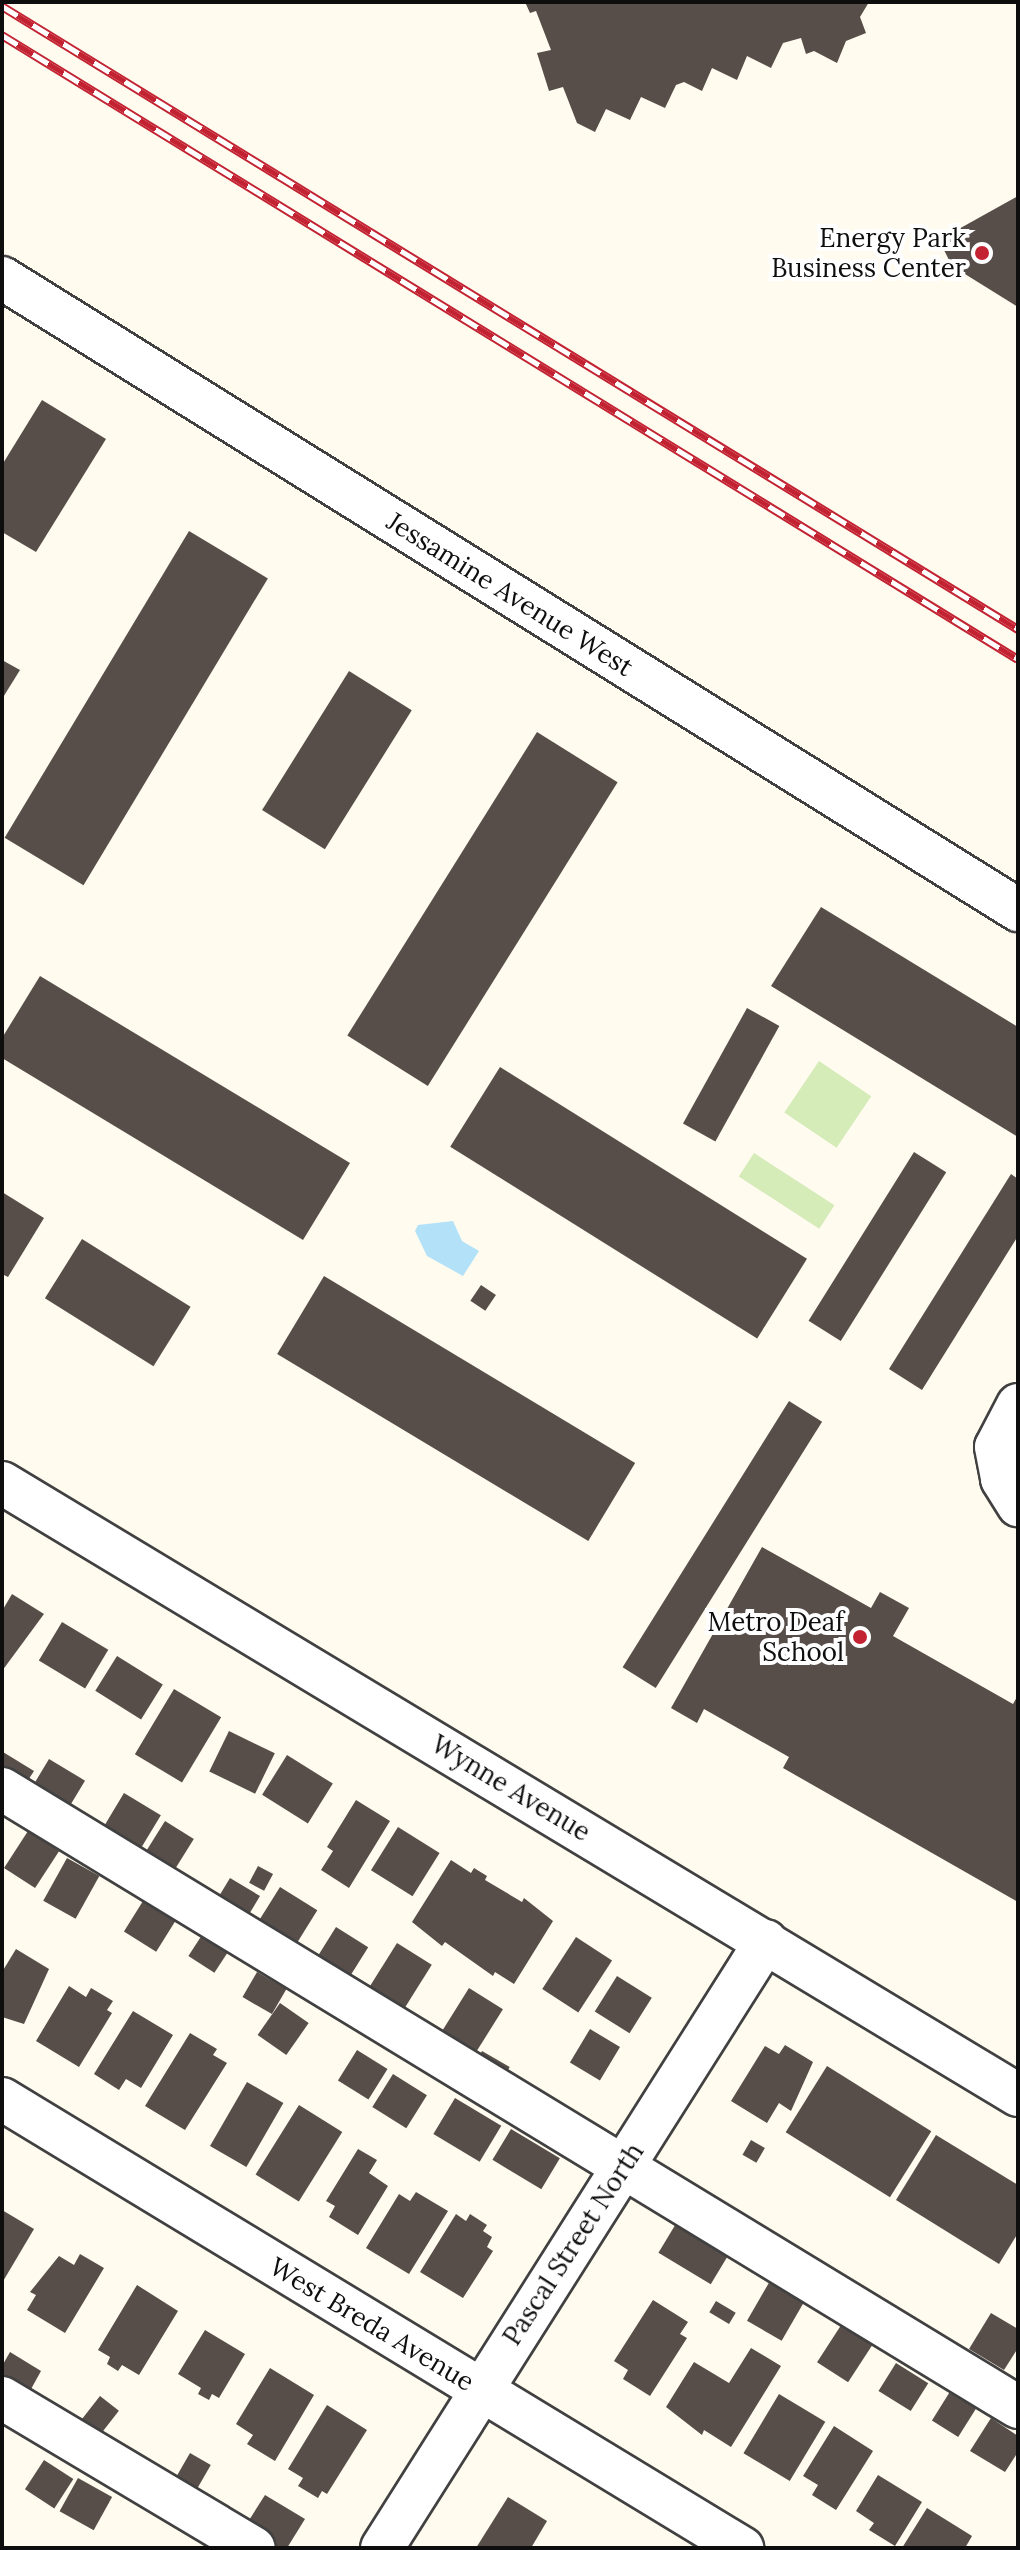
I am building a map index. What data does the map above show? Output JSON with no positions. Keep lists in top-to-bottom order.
{
  "streets": {
    "street": [
      "Jessamine Avenue West",
      "Wynne Avenue",
      "Pascal Street North",
      "West Breda Avenue"
    ]
  },
  "crossings": [
    ["Wynne Avenue", "Pascal Street North"],
    ["Pascal Street North", "West Breda Avenue"]
  ],
  "places": ["Energy Park Business Center", "Metro Deaf School"]
}
